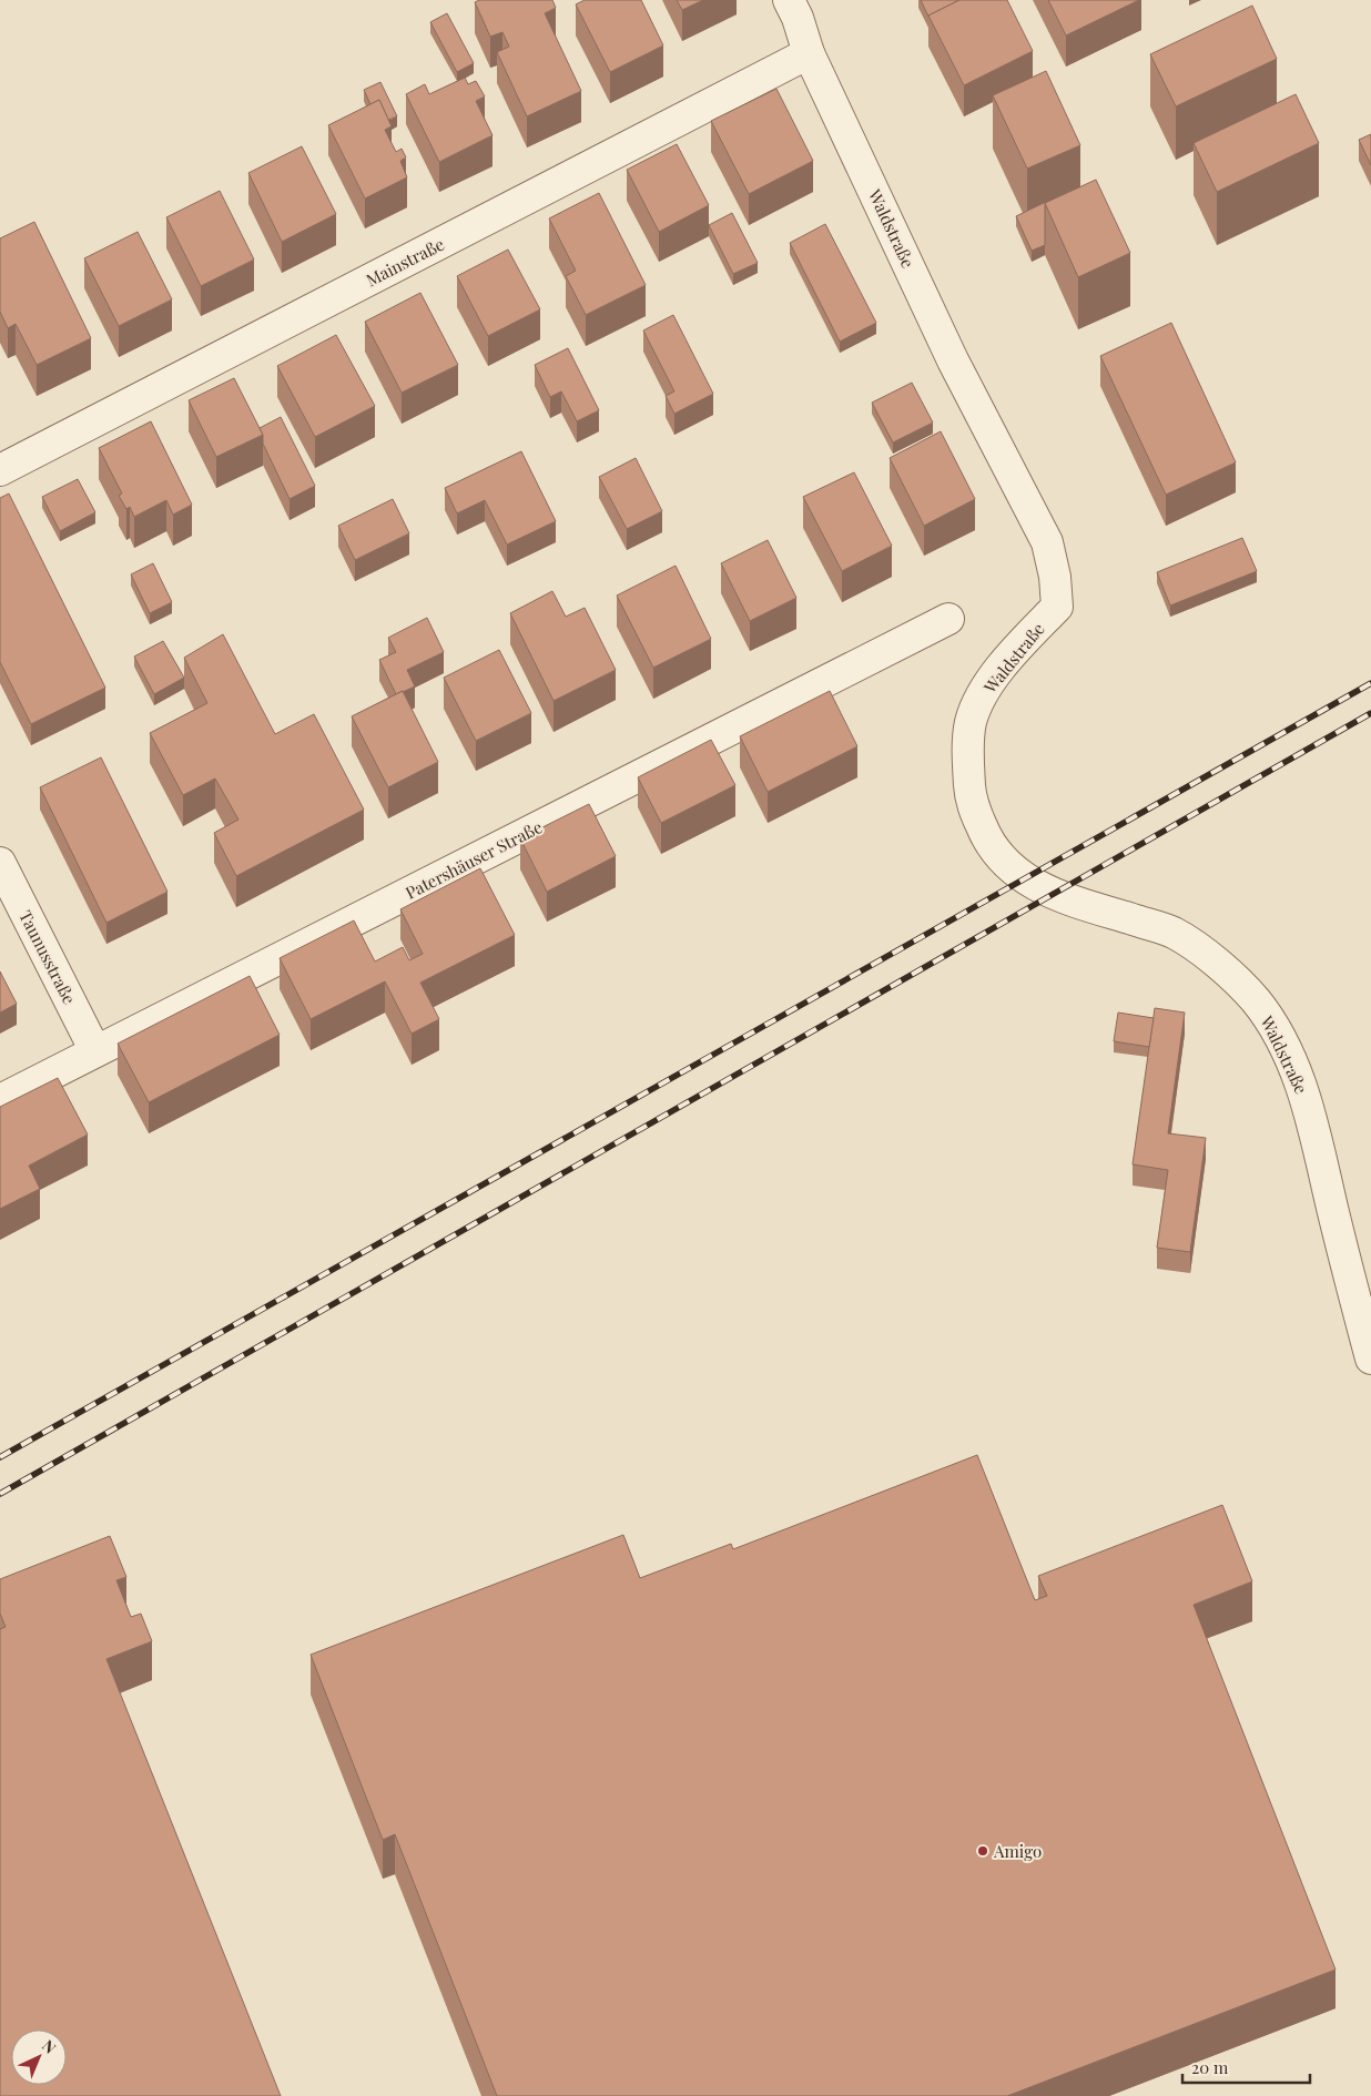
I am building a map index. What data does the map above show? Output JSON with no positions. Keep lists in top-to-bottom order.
{
  "streets": {
    "street": [
      "Waldstraße",
      "Mainstraße",
      "Patershäuser Straße",
      "Taunusstraße"
    ]
  },
  "crossings": [
    ["Waldstraße", "Mainstraße"],
    ["Patershäuser Straße", "Taunusstraße"]
  ],
  "places": ["Amigo"],
  "scale_bar": "20 m",
  "north": "top right"
}
